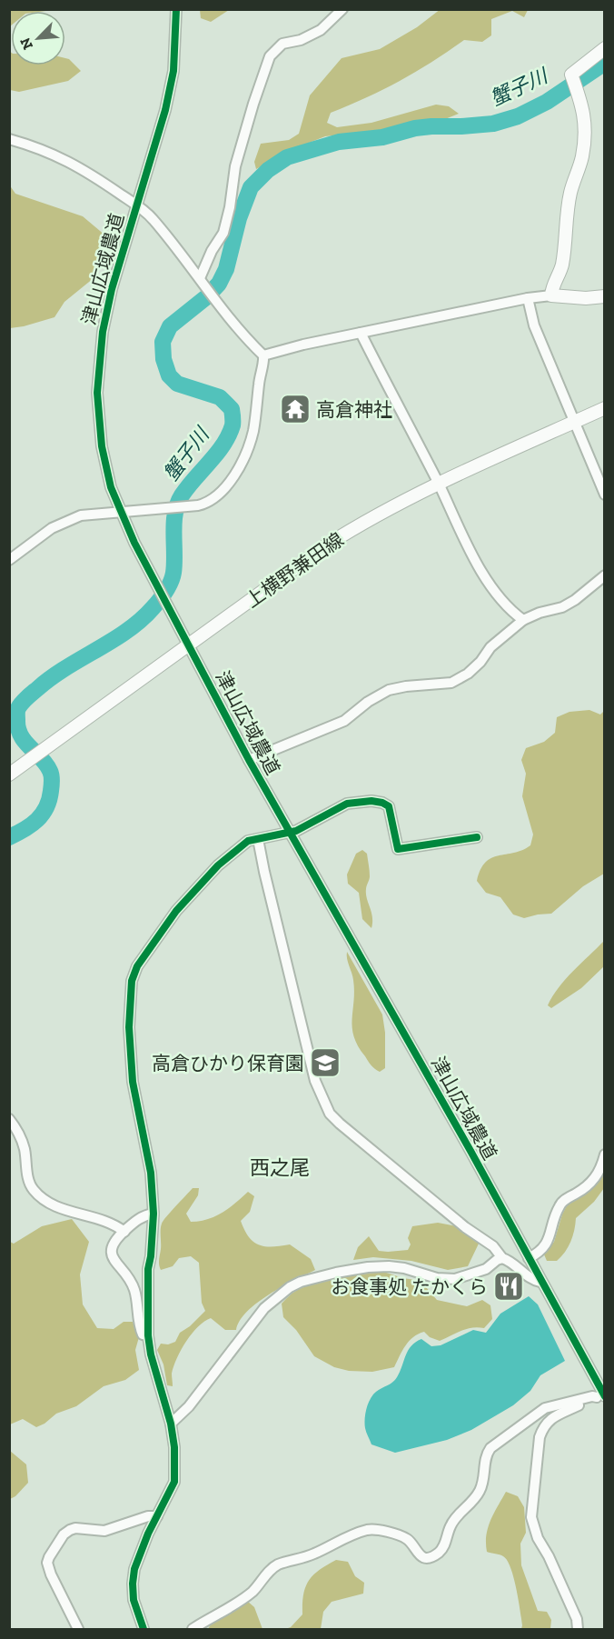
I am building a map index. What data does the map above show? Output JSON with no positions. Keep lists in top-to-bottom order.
{
  "streets": {
    "main road": ["上横野兼田線"],
    "street": ["津山広域農道"]
  },
  "crossings": [
    ["津山広域農道", "上横野兼田線"]
  ],
  "districts": ["西之尾"],
  "water": ["蟹子川"],
  "places": {
    "temple": ["高倉神社"],
    "school or university": ["高倉ひかり保育園"],
    "restaurant": ["お食事処 たかくら"]
  },
  "north": "bottom left"
}
